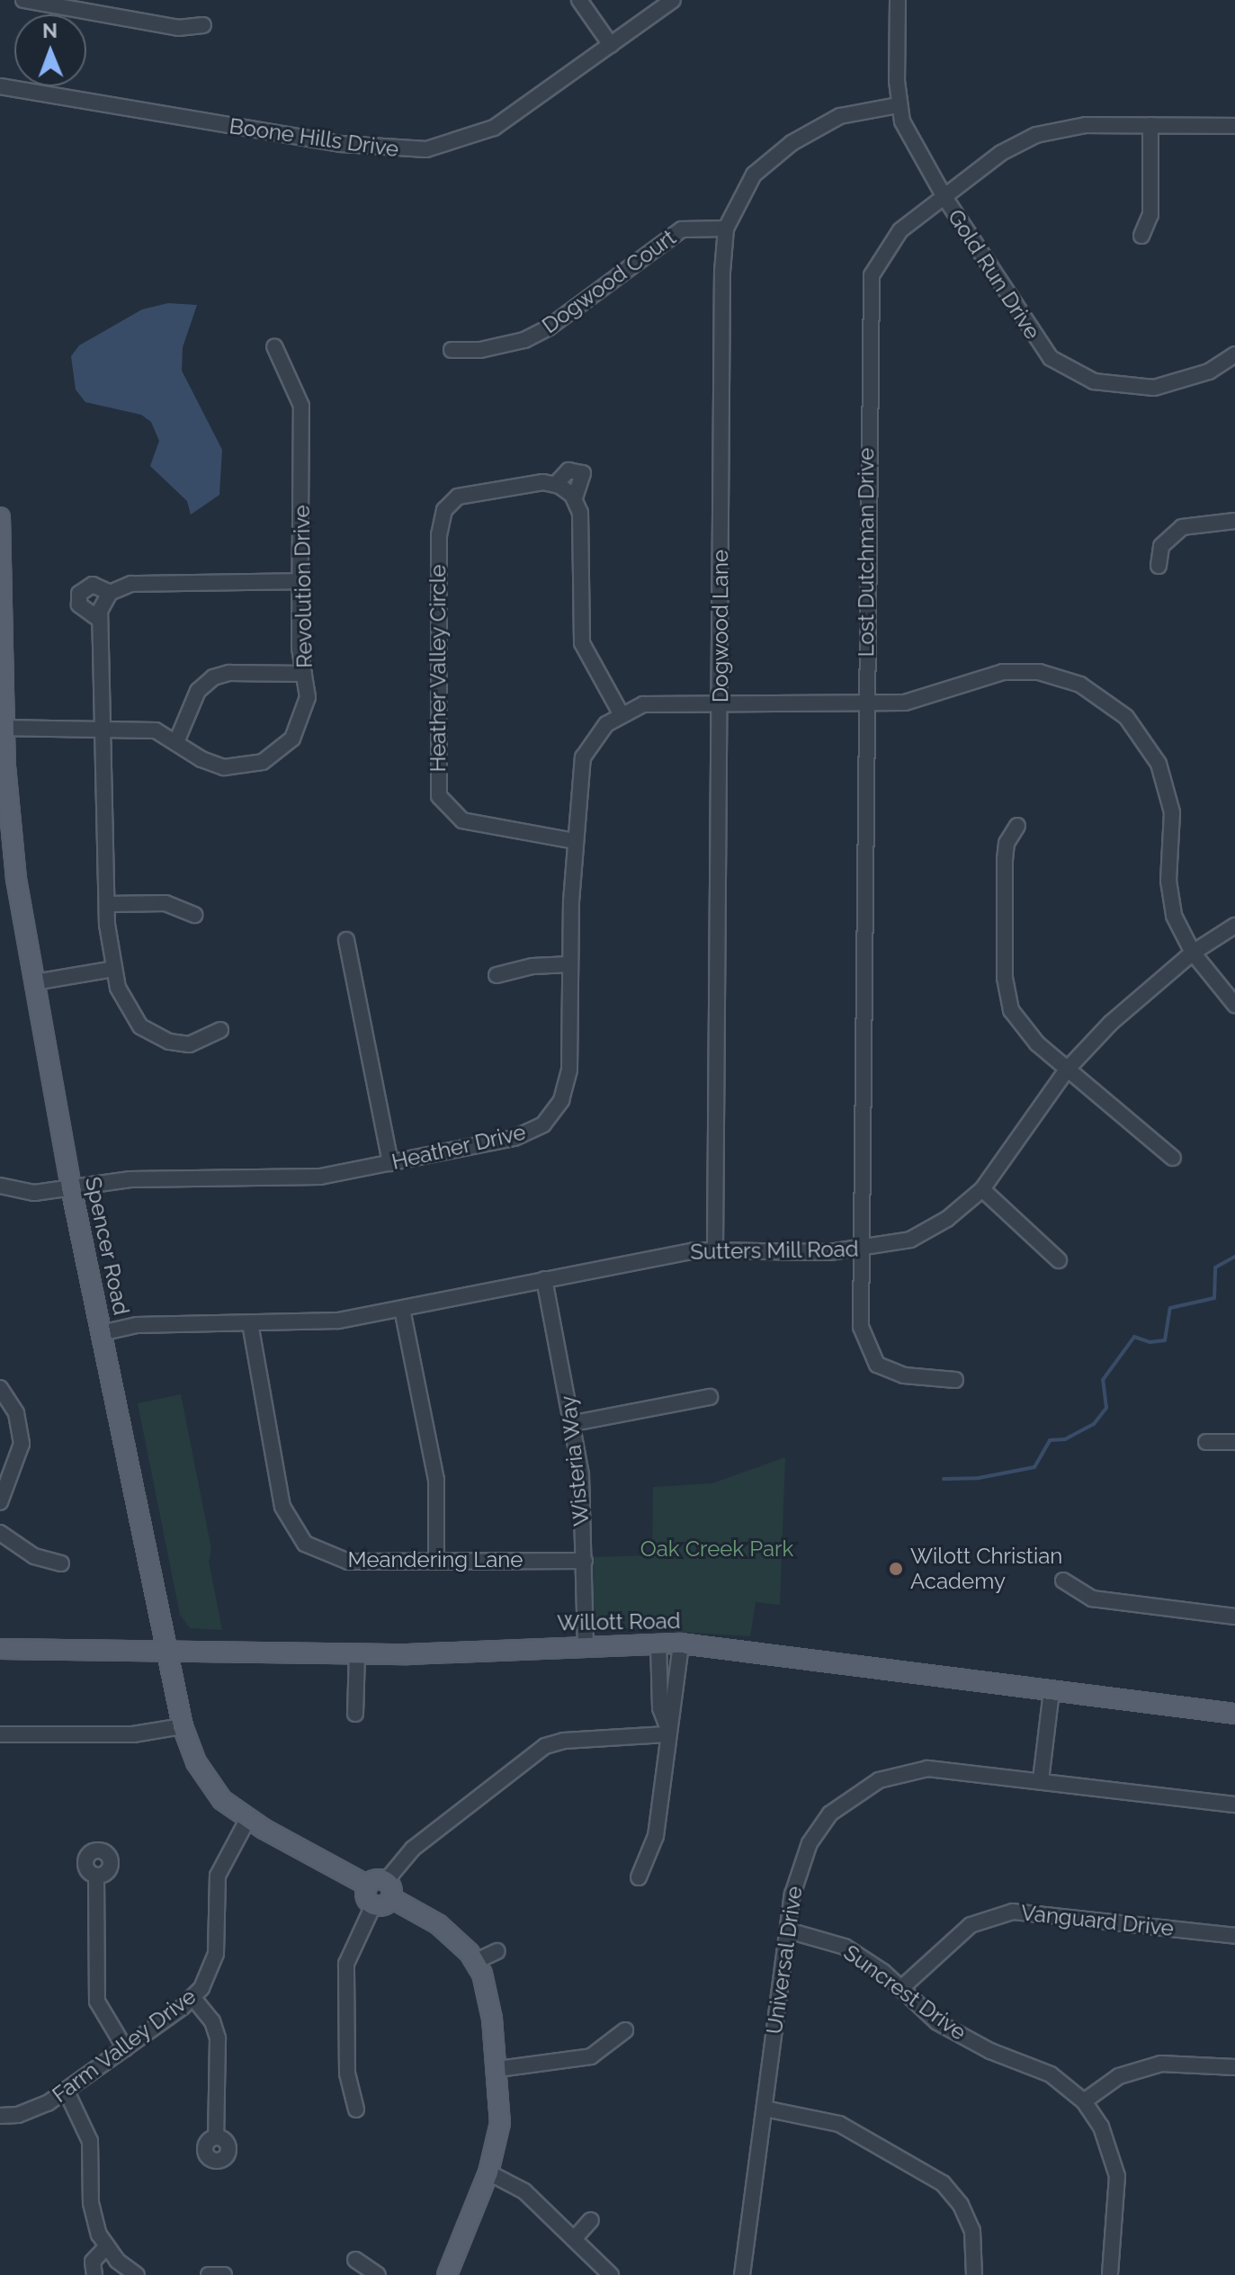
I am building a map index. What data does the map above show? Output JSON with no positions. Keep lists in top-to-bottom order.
{
  "streets": {
    "main road": ["Spencer Road", "Willott Road"],
    "street": [
      "Boone Hills Drive",
      "Gold Run Drive",
      "Dogwood Court",
      "Lost Dutchman Drive",
      "Revolution Drive",
      "Dogwood Lane",
      "Heather Valley Circle",
      "Heather Drive",
      "Sutters Mill Road",
      "Wisteria Way",
      "Meandering Lane",
      "Vanguard Drive",
      "Universal Drive",
      "Suncrest Drive",
      "Farm Valley Drive"
    ]
  },
  "crossings": [
    ["Gold Run Drive", "Lost Dutchman Drive"],
    ["Gold Run Drive", "Dogwood Lane"],
    ["Dogwood Court", "Dogwood Lane"],
    ["Lost Dutchman Drive", "Sutters Mill Road"],
    ["Revolution Drive", "Spencer Road"],
    ["Dogwood Lane", "Sutters Mill Road"],
    ["Heather Valley Circle", "Heather Drive"],
    ["Heather Drive", "Spencer Road"],
    ["Spencer Road", "Sutters Mill Road"],
    ["Spencer Road", "Willott Road"],
    ["Spencer Road", "Farm Valley Drive"],
    ["Sutters Mill Road", "Wisteria Way"],
    ["Sutters Mill Road", "Meandering Lane"],
    ["Wisteria Way", "Meandering Lane"],
    ["Wisteria Way", "Willott Road"],
    ["Vanguard Drive", "Suncrest Drive"],
    ["Universal Drive", "Suncrest Drive"]
  ],
  "parks": ["Oak Creek Park"],
  "places": ["Wilott Christian Academy"],
  "north": "top"
}
